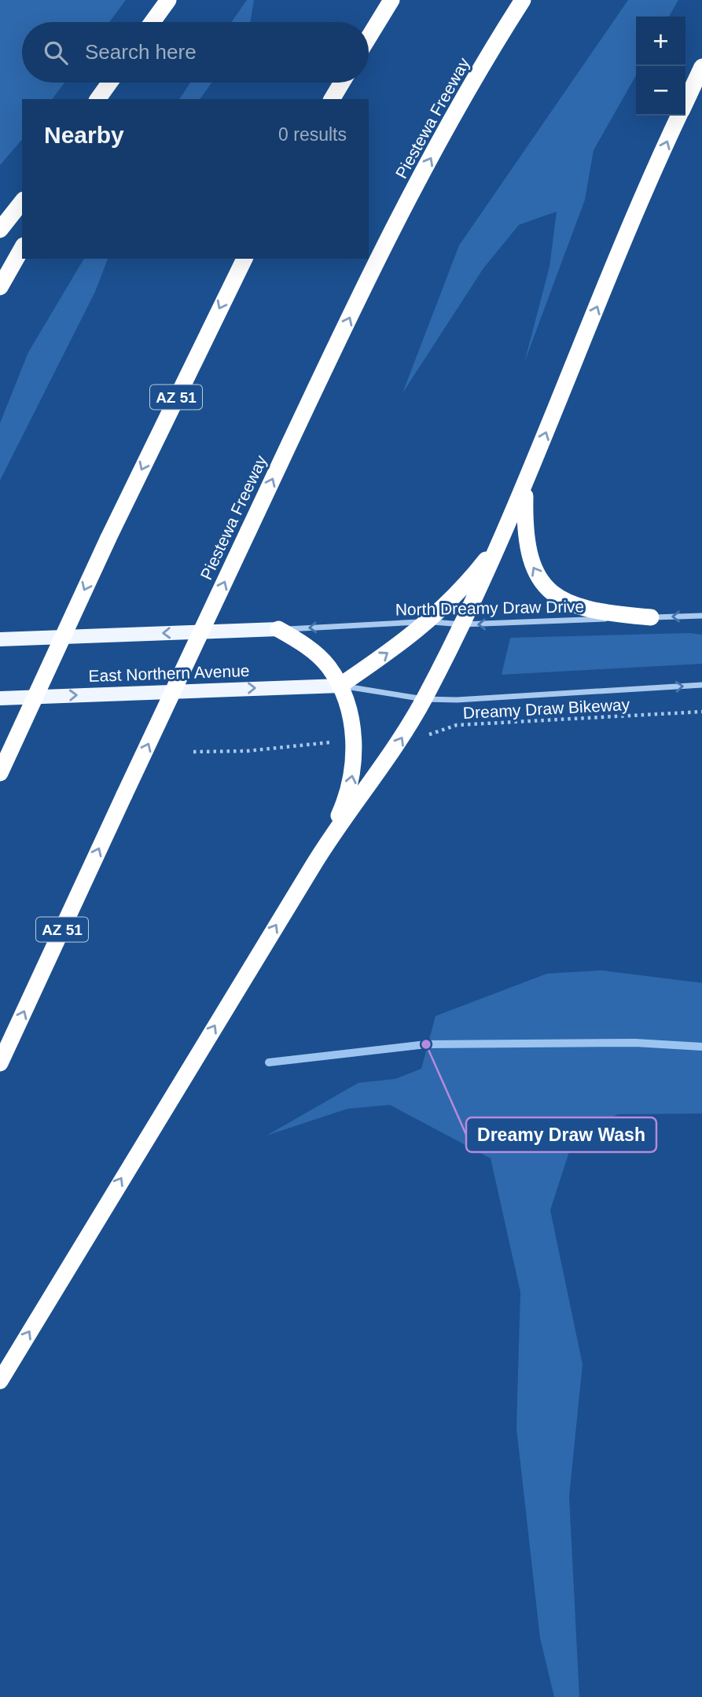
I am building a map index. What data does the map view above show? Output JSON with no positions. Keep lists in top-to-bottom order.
{
  "streets": {
    "highway": ["Piestewa Freeway", "AZ 51"],
    "main road": ["East Northern Avenue"],
    "street": ["North Dreamy Draw Drive"],
    "path": ["Dreamy Draw Bikeway"]
  },
  "one_way": ["North Dreamy Draw Drive"],
  "places": ["Dreamy Draw Wash"],
  "page": {
    "map_buttons": ["+", "−"],
    "search": "Search here",
    "heading": ["Nearby", "0 results"]
  }
}
